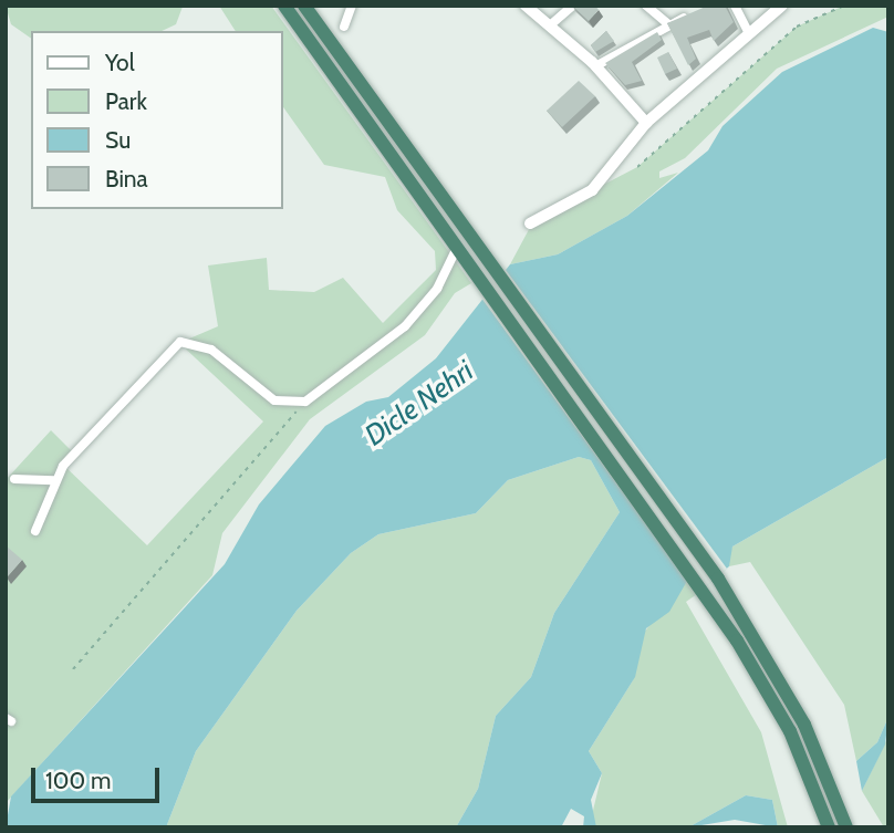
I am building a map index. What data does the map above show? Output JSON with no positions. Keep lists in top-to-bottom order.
{
  "water": ["Dicle Nehri"],
  "legend": [
    "Yol",
    "Park",
    "Su",
    "Bina"
  ],
  "scale_bar": "100 m"
}
